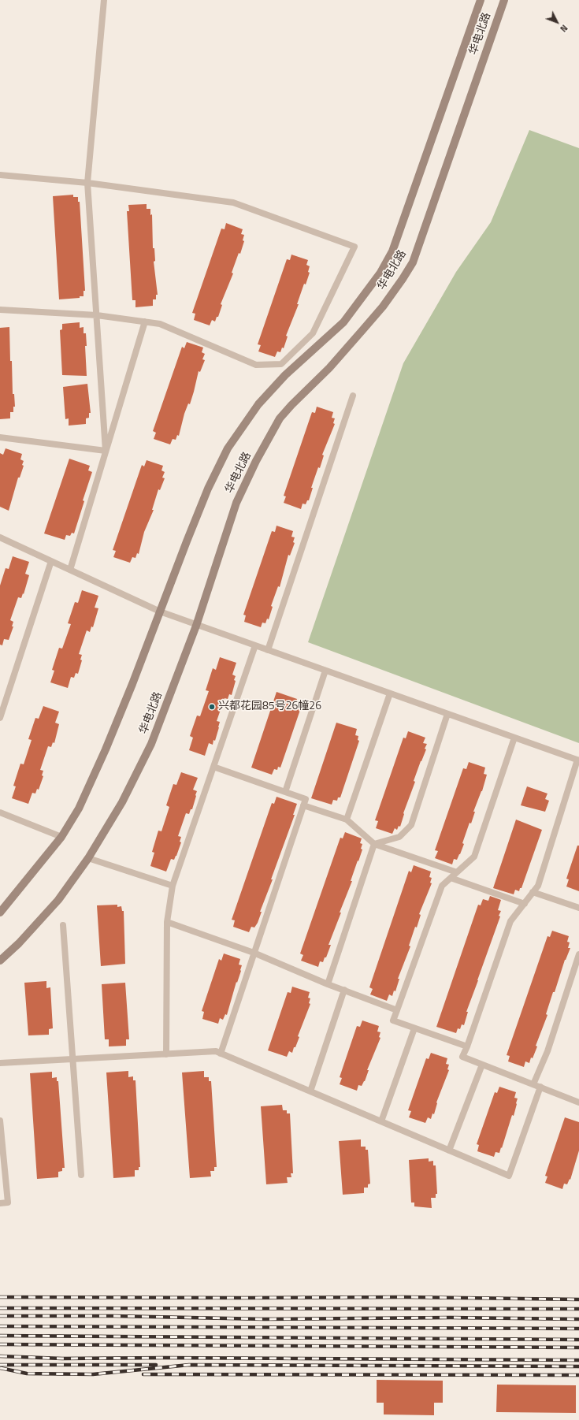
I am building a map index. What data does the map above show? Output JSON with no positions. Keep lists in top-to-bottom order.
{
  "streets": {
    "main road": ["华电北路"]
  },
  "places": ["兴都花园85号26幢26"],
  "north": "bottom right"
}
